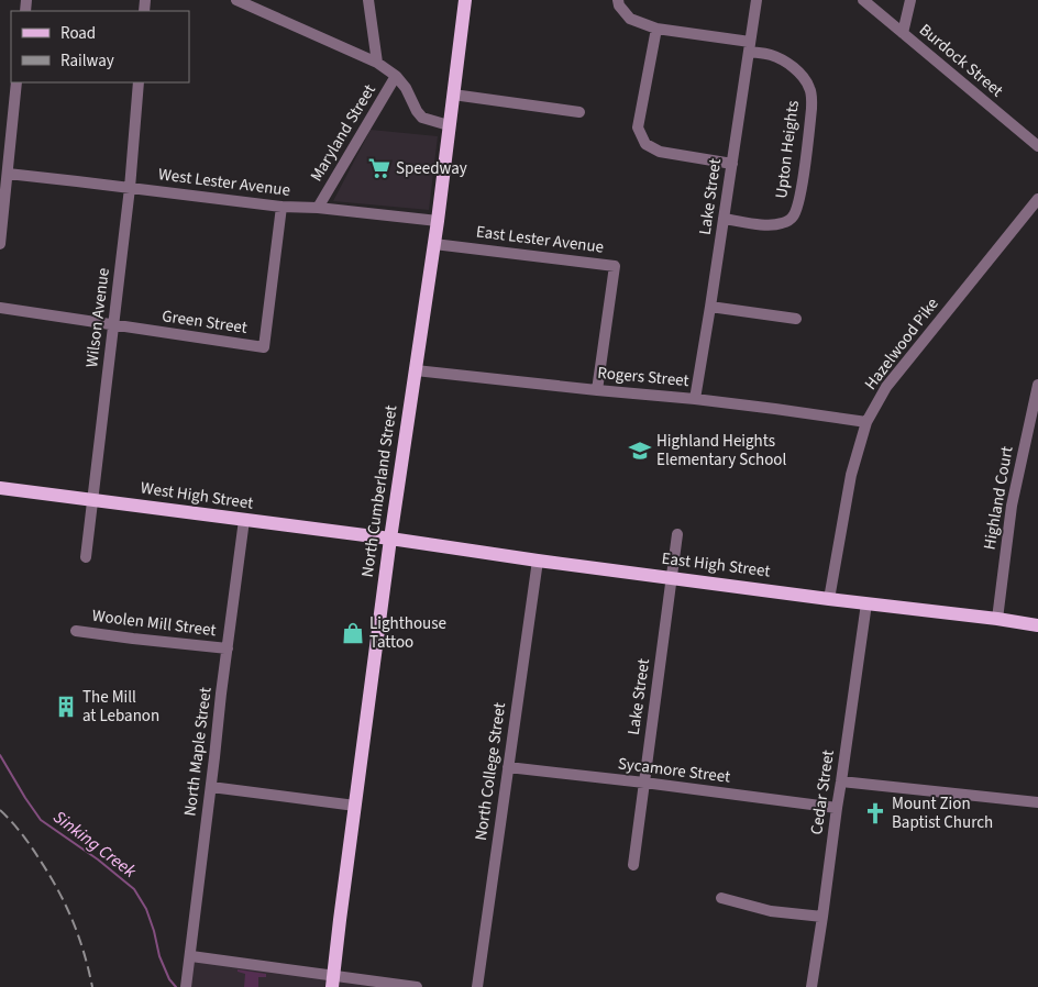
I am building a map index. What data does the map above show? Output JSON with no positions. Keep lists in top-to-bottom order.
{
  "streets": {
    "main road": ["North Cumberland Street", "West High Street", "East High Street"],
    "street": [
      "Burdock Street",
      "Maryland Street",
      "Upton Heights",
      "West Lester Avenue",
      "Lake Street",
      "East Lester Avenue",
      "Wilson Avenue",
      "Green Street",
      "Hazelwood Pike",
      "Rogers Street",
      "Highland Court",
      "Woolen Mill Street",
      "North Maple Street",
      "Sycamore Street",
      "North College Street",
      "Cedar Street"
    ]
  },
  "crossings": [
    ["Maryland Street", "West Lester Avenue"],
    ["Upton Heights", "Lake Street"],
    ["West Lester Avenue", "Wilson Avenue"],
    ["West Lester Avenue", "Green Street"],
    ["West Lester Avenue", "North Cumberland Street"],
    ["Lake Street", "Rogers Street"],
    ["Lake Street", "East High Street"],
    ["Lake Street", "Sycamore Street"],
    ["East Lester Avenue", "Rogers Street"],
    ["East Lester Avenue", "North Cumberland Street"],
    ["Wilson Avenue", "Green Street"],
    ["Wilson Avenue", "West High Street"],
    ["Hazelwood Pike", "Rogers Street"],
    ["Hazelwood Pike", "East High Street"],
    ["Rogers Street", "North Cumberland Street"],
    ["North Cumberland Street", "West High Street"],
    ["North Cumberland Street", "East High Street"],
    ["West High Street", "East High Street"],
    ["West High Street", "North Maple Street"],
    ["Highland Court", "East High Street"],
    ["East High Street", "North College Street"],
    ["East High Street", "Cedar Street"],
    ["Woolen Mill Street", "North Maple Street"],
    ["Sycamore Street", "North College Street"],
    ["Sycamore Street", "Cedar Street"]
  ],
  "water": ["Sinking Creek"],
  "places": {
    "supermarket": ["Speedway"],
    "school or university": ["Highland Heights Elementary School"],
    "shop": ["Lighthouse Tattoo"],
    "building": ["The Mill at Lebanon"],
    "church": ["Mount Zion Baptist Church"]
  },
  "legend": ["Road", "Railway"]
}
